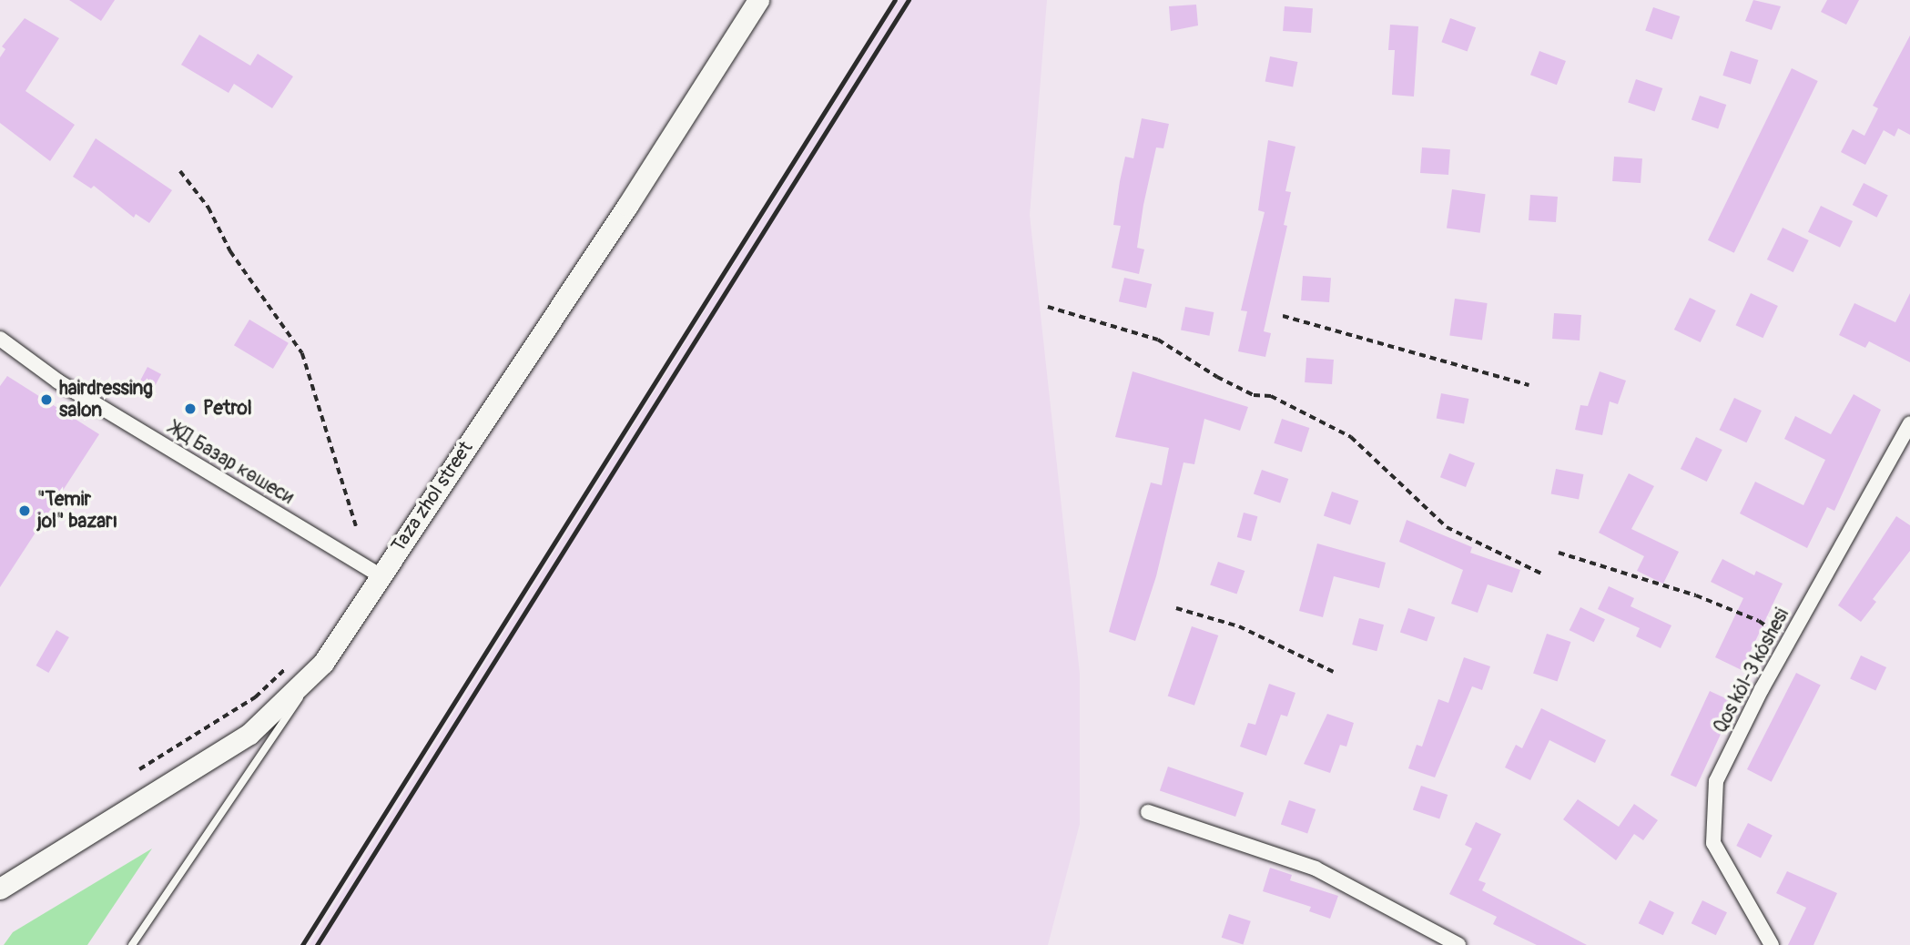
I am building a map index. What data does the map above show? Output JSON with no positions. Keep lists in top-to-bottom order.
{
  "streets": {
    "main road": ["Taza zhol street"],
    "street": ["ЖД Базар көшеси", "Qos kól-3 kóshesi"]
  },
  "crossings": [
    ["ЖД Базар көшеси", "Taza zhol street"]
  ],
  "places": ["hairdressing salon", "Petrol", "\"Temir jol\" bazarı"]
}
